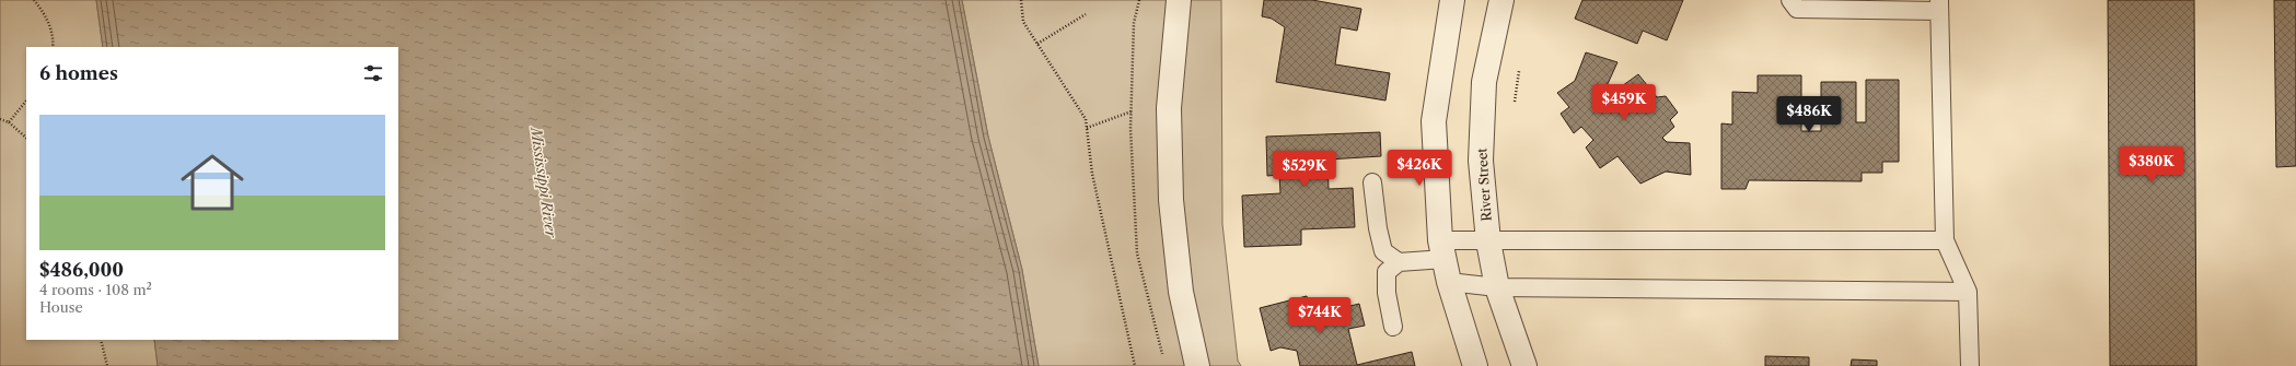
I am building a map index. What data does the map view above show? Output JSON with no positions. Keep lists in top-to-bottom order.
{
  "streets": {
    "street": ["River Street"]
  },
  "water": ["Mississippi River"],
  "page": {
    "heading": "6 homes",
    "price": [
      "$459K",
      "$486K",
      "$380K",
      "$426K",
      "$529K",
      "$744K"
    ],
    "list": [
      {
        "name": "$486,000",
        "note": "4 rooms · 108 m² · House"
      }
    ]
  }
}
